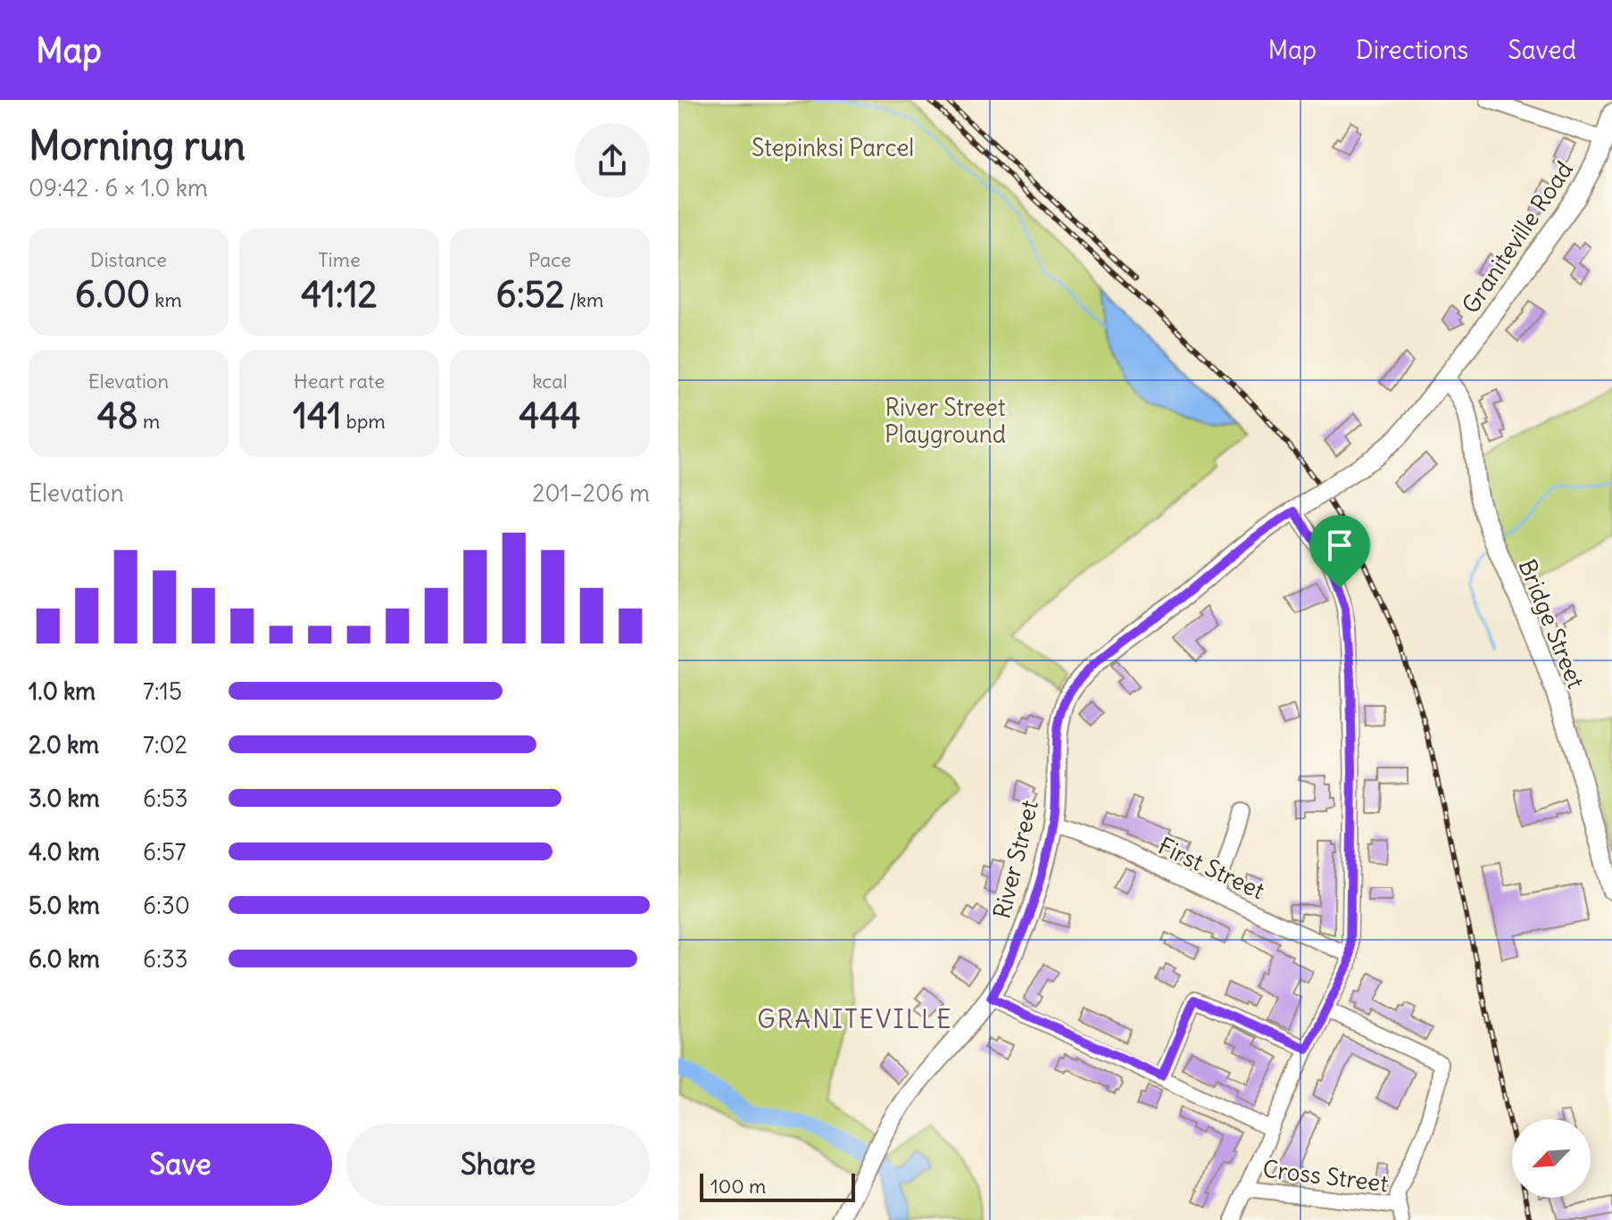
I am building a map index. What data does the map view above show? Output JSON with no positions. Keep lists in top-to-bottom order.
{
  "streets": {
    "main road": ["Graniteville Road", "Bridge Street", "River Street"],
    "street": ["First Street", "Cross Street"]
  },
  "crossings": [
    ["Graniteville Road", "Bridge Street"],
    ["Graniteville Road", "River Street"],
    ["Bridge Street", "River Street"],
    ["River Street", "First Street"]
  ],
  "districts": ["GRANITEVILLE"],
  "parks": ["Stepinksi Parcel", "River Street Playground"],
  "scale_bar": "100 m",
  "north": "bottom left",
  "page": {
    "header": "Map",
    "nav": ["Map", "Directions", "Saved"],
    "heading": ["Morning run", "09:42 · 6 × 1.0 km"],
    "stats": [
      ["Distance", "6.00 km"],
      ["Time", "41:12"],
      ["Pace", "6:52 /km"],
      ["Elevation", "48 m"],
      ["Heart rate", "141 bpm"],
      ["kcal", "444"]
    ],
    "chart": ["Elevation", "201–206 m"],
    "list": [
      {
        "name": "1.0 km",
        "note": "7:15"
      },
      {
        "name": "2.0 km",
        "note": "7:02"
      },
      {
        "name": "3.0 km",
        "note": "6:53"
      },
      {
        "name": "4.0 km",
        "note": "6:57"
      },
      {
        "name": "5.0 km",
        "note": "6:30"
      },
      {
        "name": "6.0 km",
        "note": "6:33"
      }
    ],
    "buttons": ["Save", "Share"],
    "scale": "100 m"
  }
}
